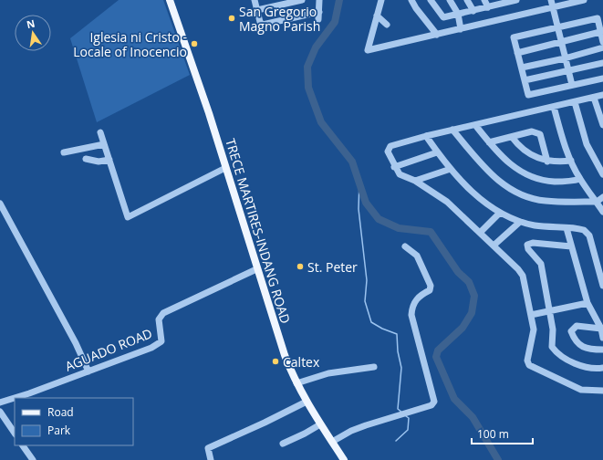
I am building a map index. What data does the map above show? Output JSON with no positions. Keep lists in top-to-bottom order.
{
  "streets": {
    "main road": ["TRECE MARTIRES-INDANG ROAD"],
    "street": ["AGUADO ROAD"]
  },
  "crossings": [
    ["TRECE MARTIRES-INDANG ROAD", "AGUADO ROAD"]
  ],
  "places": [
    "San Gregorio Magno Parish",
    "Iglesia ni Cristo - Locale of Inocencio",
    "St. Peter",
    "Caltex"
  ],
  "legend": ["Road", "Park"],
  "scale_bar": "100 m",
  "north": "top"
}
